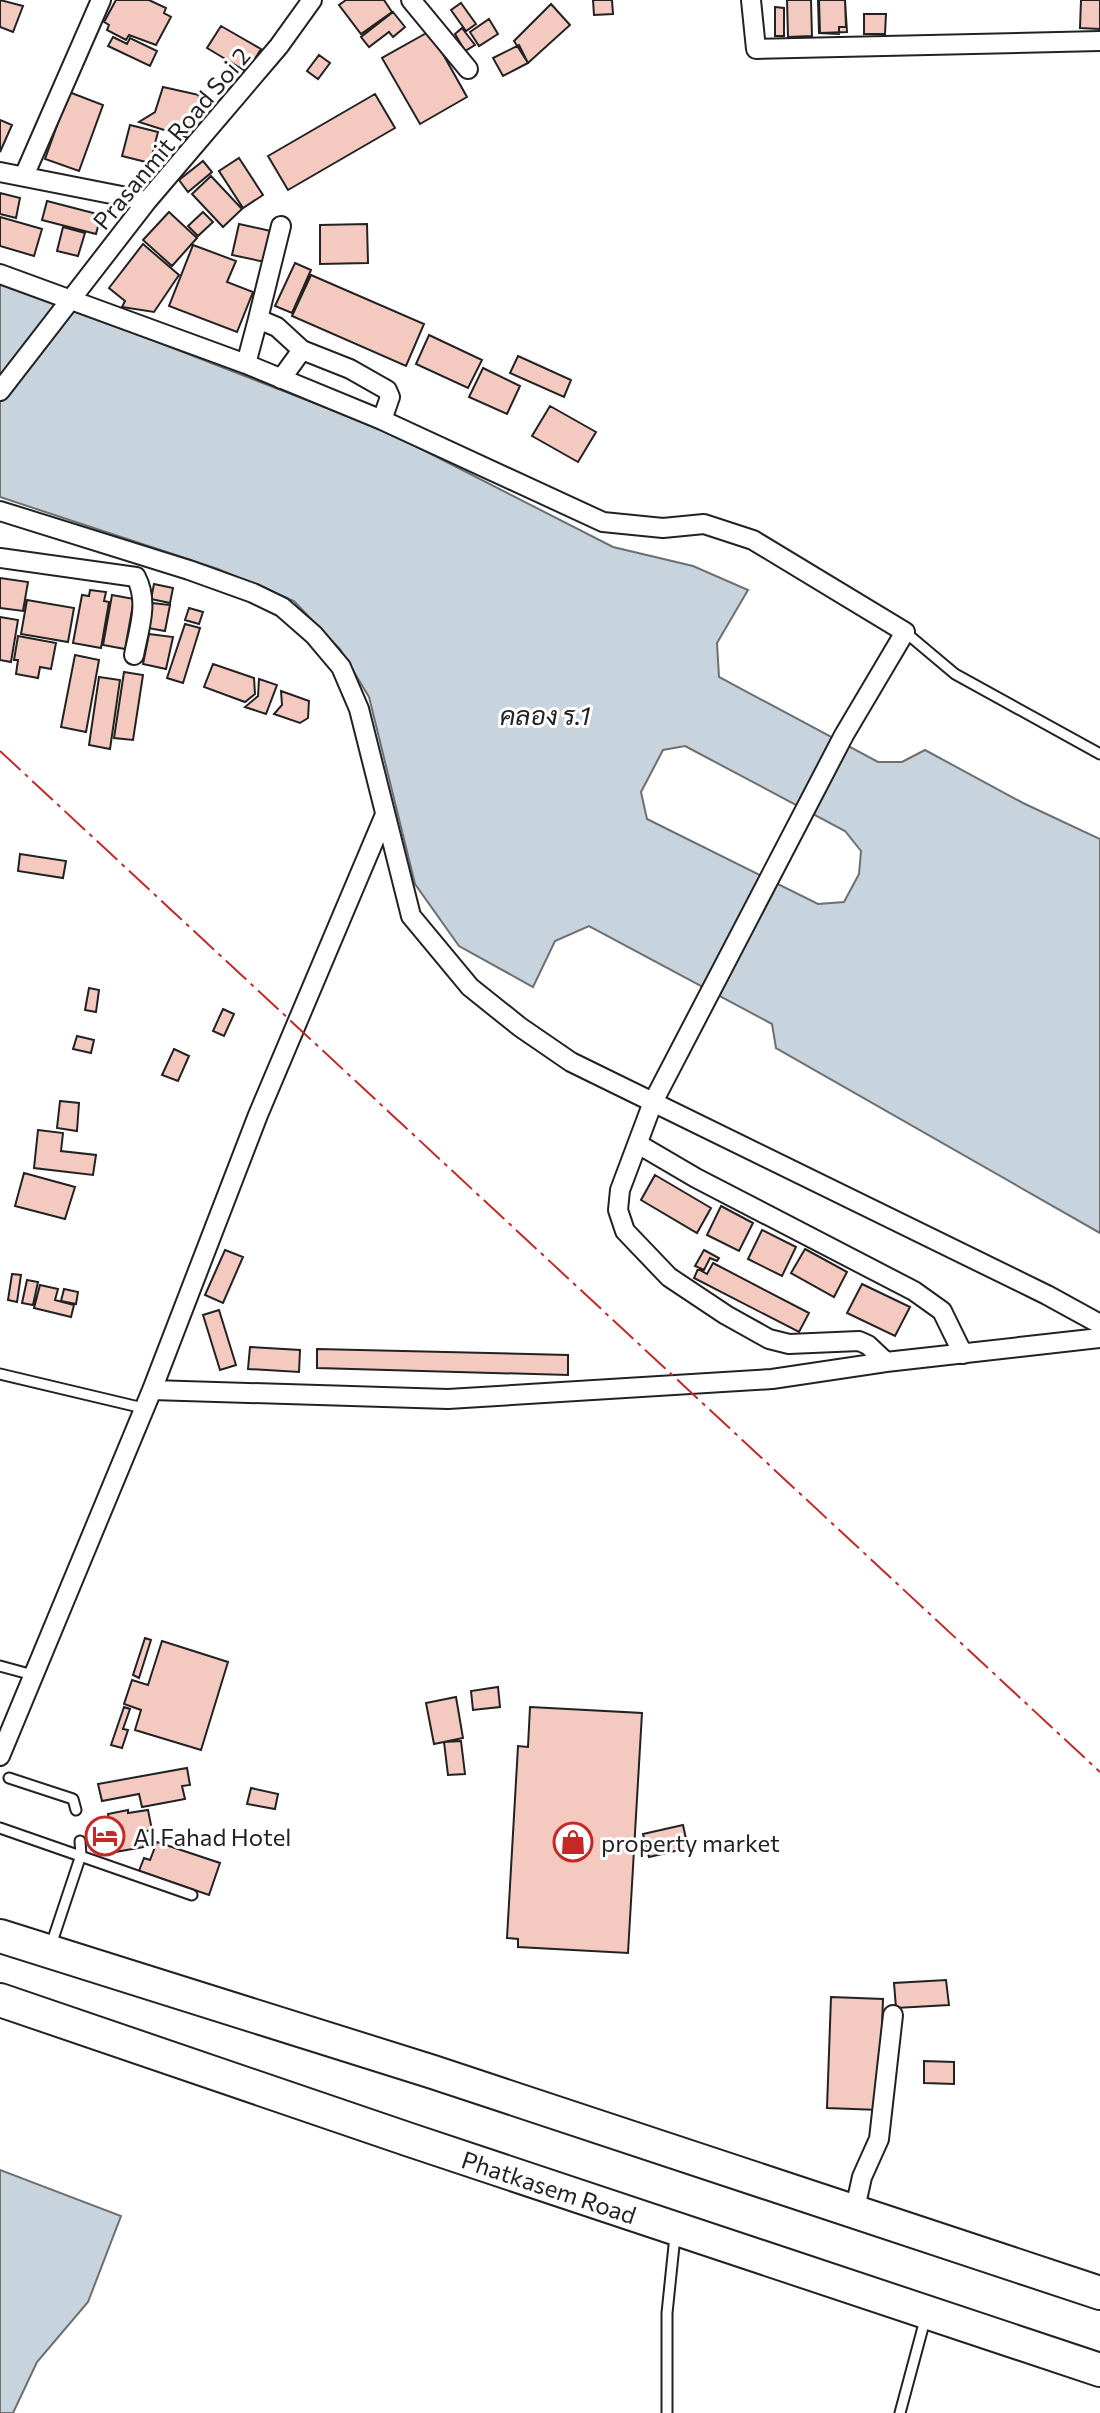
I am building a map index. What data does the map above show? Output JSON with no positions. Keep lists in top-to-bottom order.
{
  "streets": {
    "highway": ["Phatkasem Road"],
    "street": ["Prasanmit Road Soi 2"]
  },
  "water": ["คลอง ร.1"],
  "places": {
    "hotel": ["Al Fahad Hotel"],
    "shop": ["property market"]
  }
}
